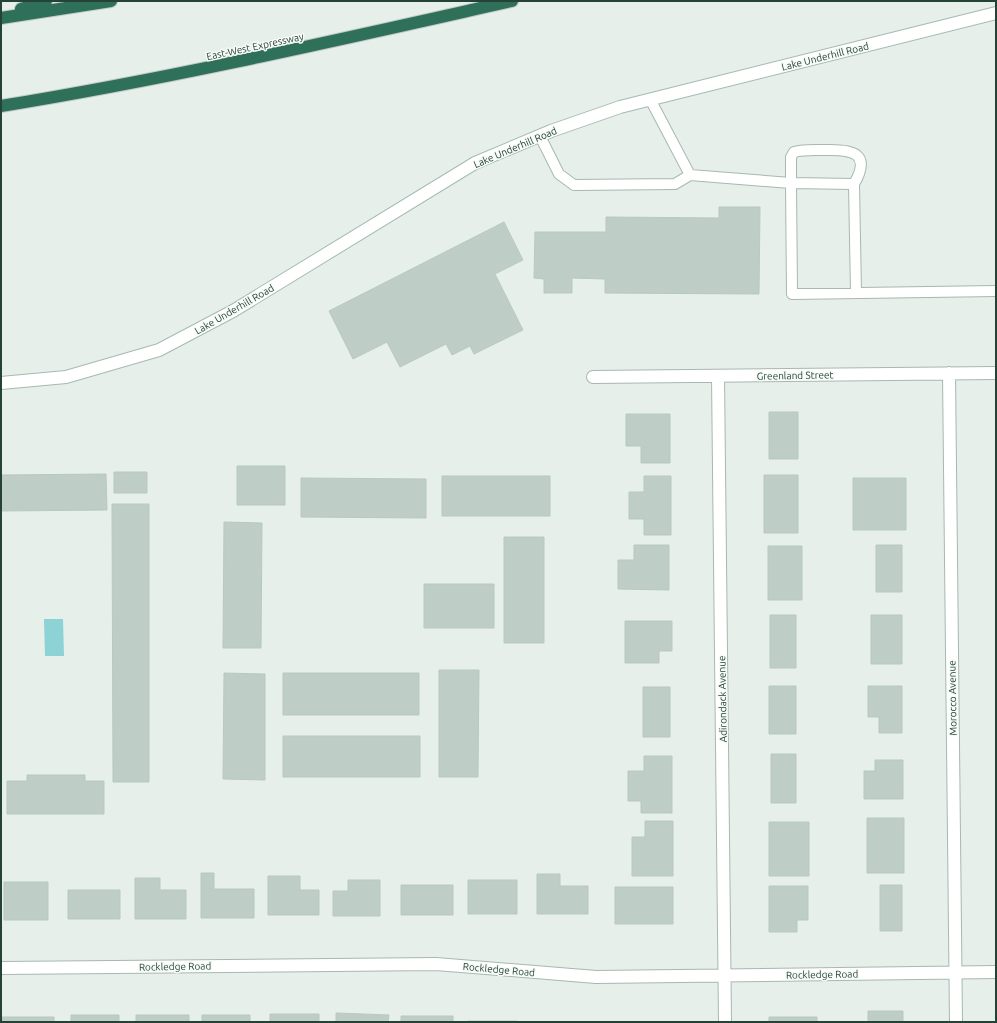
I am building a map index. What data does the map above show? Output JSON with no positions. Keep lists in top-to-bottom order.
{
  "streets": {
    "highway": ["East-West Expressway"],
    "street": [
      "Lake Underhill Road",
      "Greenland Street",
      "Morocco Avenue",
      "Adirondack Avenue",
      "Rockledge Road"
    ]
  },
  "crossings": [
    ["Greenland Street", "Morocco Avenue"],
    ["Greenland Street", "Adirondack Avenue"],
    ["Morocco Avenue", "Rockledge Road"],
    ["Adirondack Avenue", "Rockledge Road"]
  ]
}
